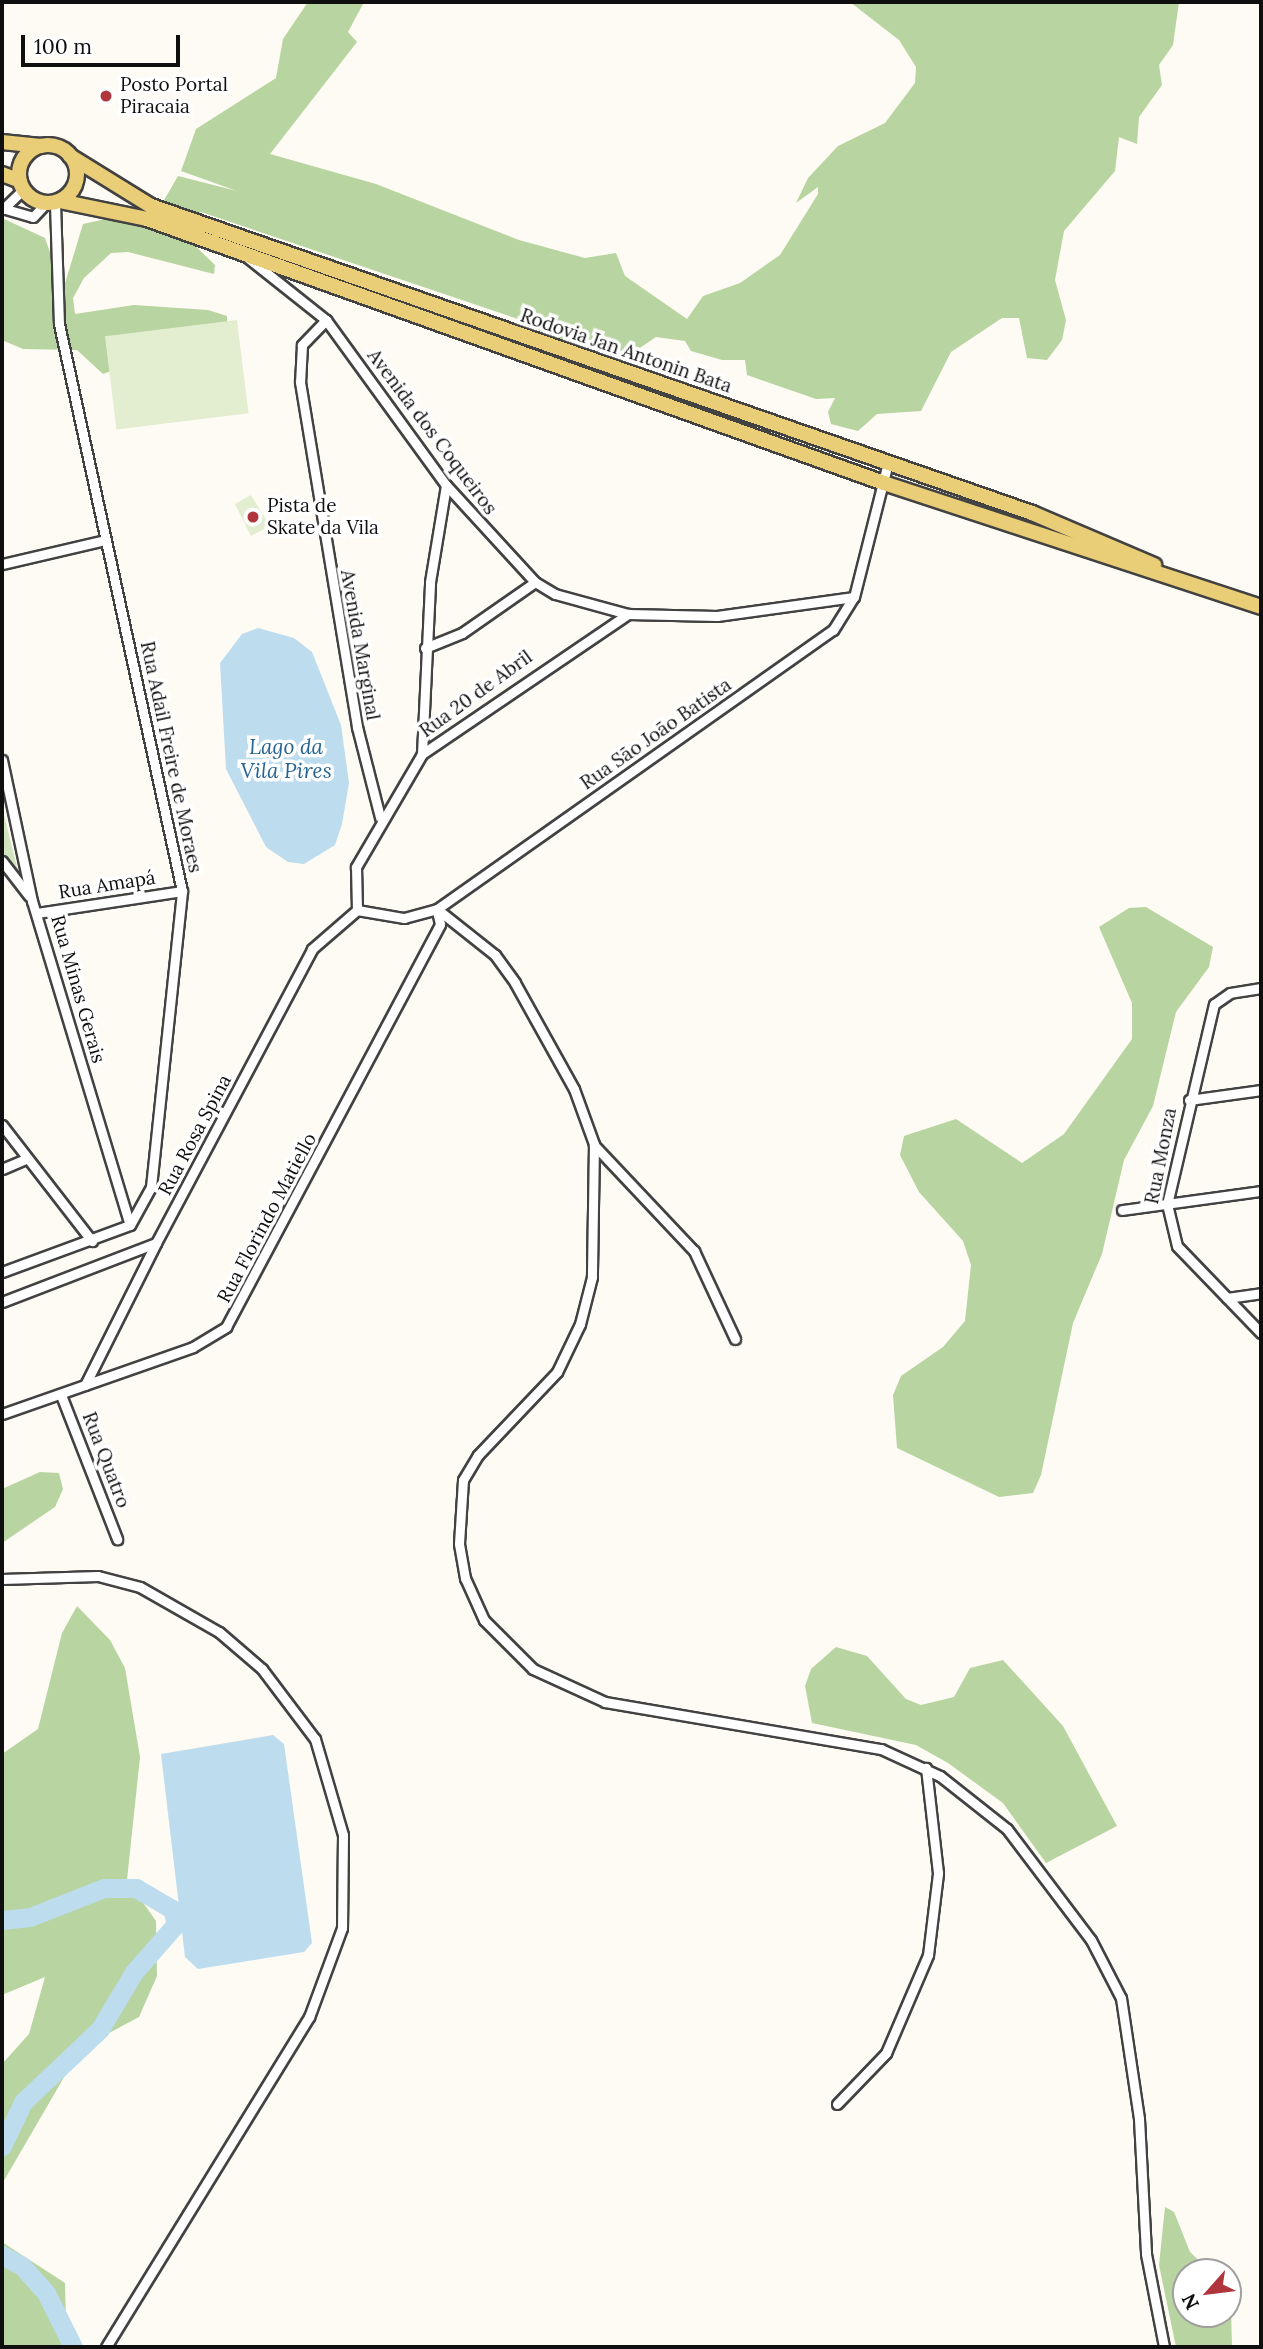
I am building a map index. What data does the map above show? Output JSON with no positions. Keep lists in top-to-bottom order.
{
  "streets": {
    "main road": ["Rodovia Jan Antonin Bata"],
    "street": [
      "Avenida dos Coqueiros",
      "Avenida Marginal",
      "Rua 20 de Abril",
      "Rua São João Batista",
      "Rua Adail Freire de Moraes",
      "Rua Amapá",
      "Rua Minas Gerais",
      "Rua Rosa Spina",
      "Rua Monza",
      "Rua Florindo Matiello",
      "Rua Quatro"
    ]
  },
  "crossings": [
    ["Rodovia Jan Antonin Bata", "Avenida dos Coqueiros"],
    ["Rodovia Jan Antonin Bata", "Rua São João Batista"],
    ["Rodovia Jan Antonin Bata", "Rua Adail Freire de Moraes"],
    ["Avenida dos Coqueiros", "Avenida Marginal"],
    ["Avenida dos Coqueiros", "Rua 20 de Abril"],
    ["Avenida dos Coqueiros", "Rua São João Batista"],
    ["Avenida Marginal", "Rua 20 de Abril"],
    ["Rua 20 de Abril", "Rua São João Batista"],
    ["Rua 20 de Abril", "Rua Rosa Spina"],
    ["Rua São João Batista", "Rua Rosa Spina"],
    ["Rua São João Batista", "Rua Florindo Matiello"],
    ["Rua Adail Freire de Moraes", "Rua Amapá"],
    ["Rua Adail Freire de Moraes", "Rua Minas Gerais"],
    ["Rua Amapá", "Rua Minas Gerais"],
    ["Rua Rosa Spina", "Rua Florindo Matiello"],
    ["Rua Florindo Matiello", "Rua Quatro"]
  ],
  "water": ["Lago da Vila Pires"],
  "places": ["Posto Portal Piracaia", "Pista de Skate da Vila"],
  "scale_bar": "100 m",
  "north": "bottom left"
}
